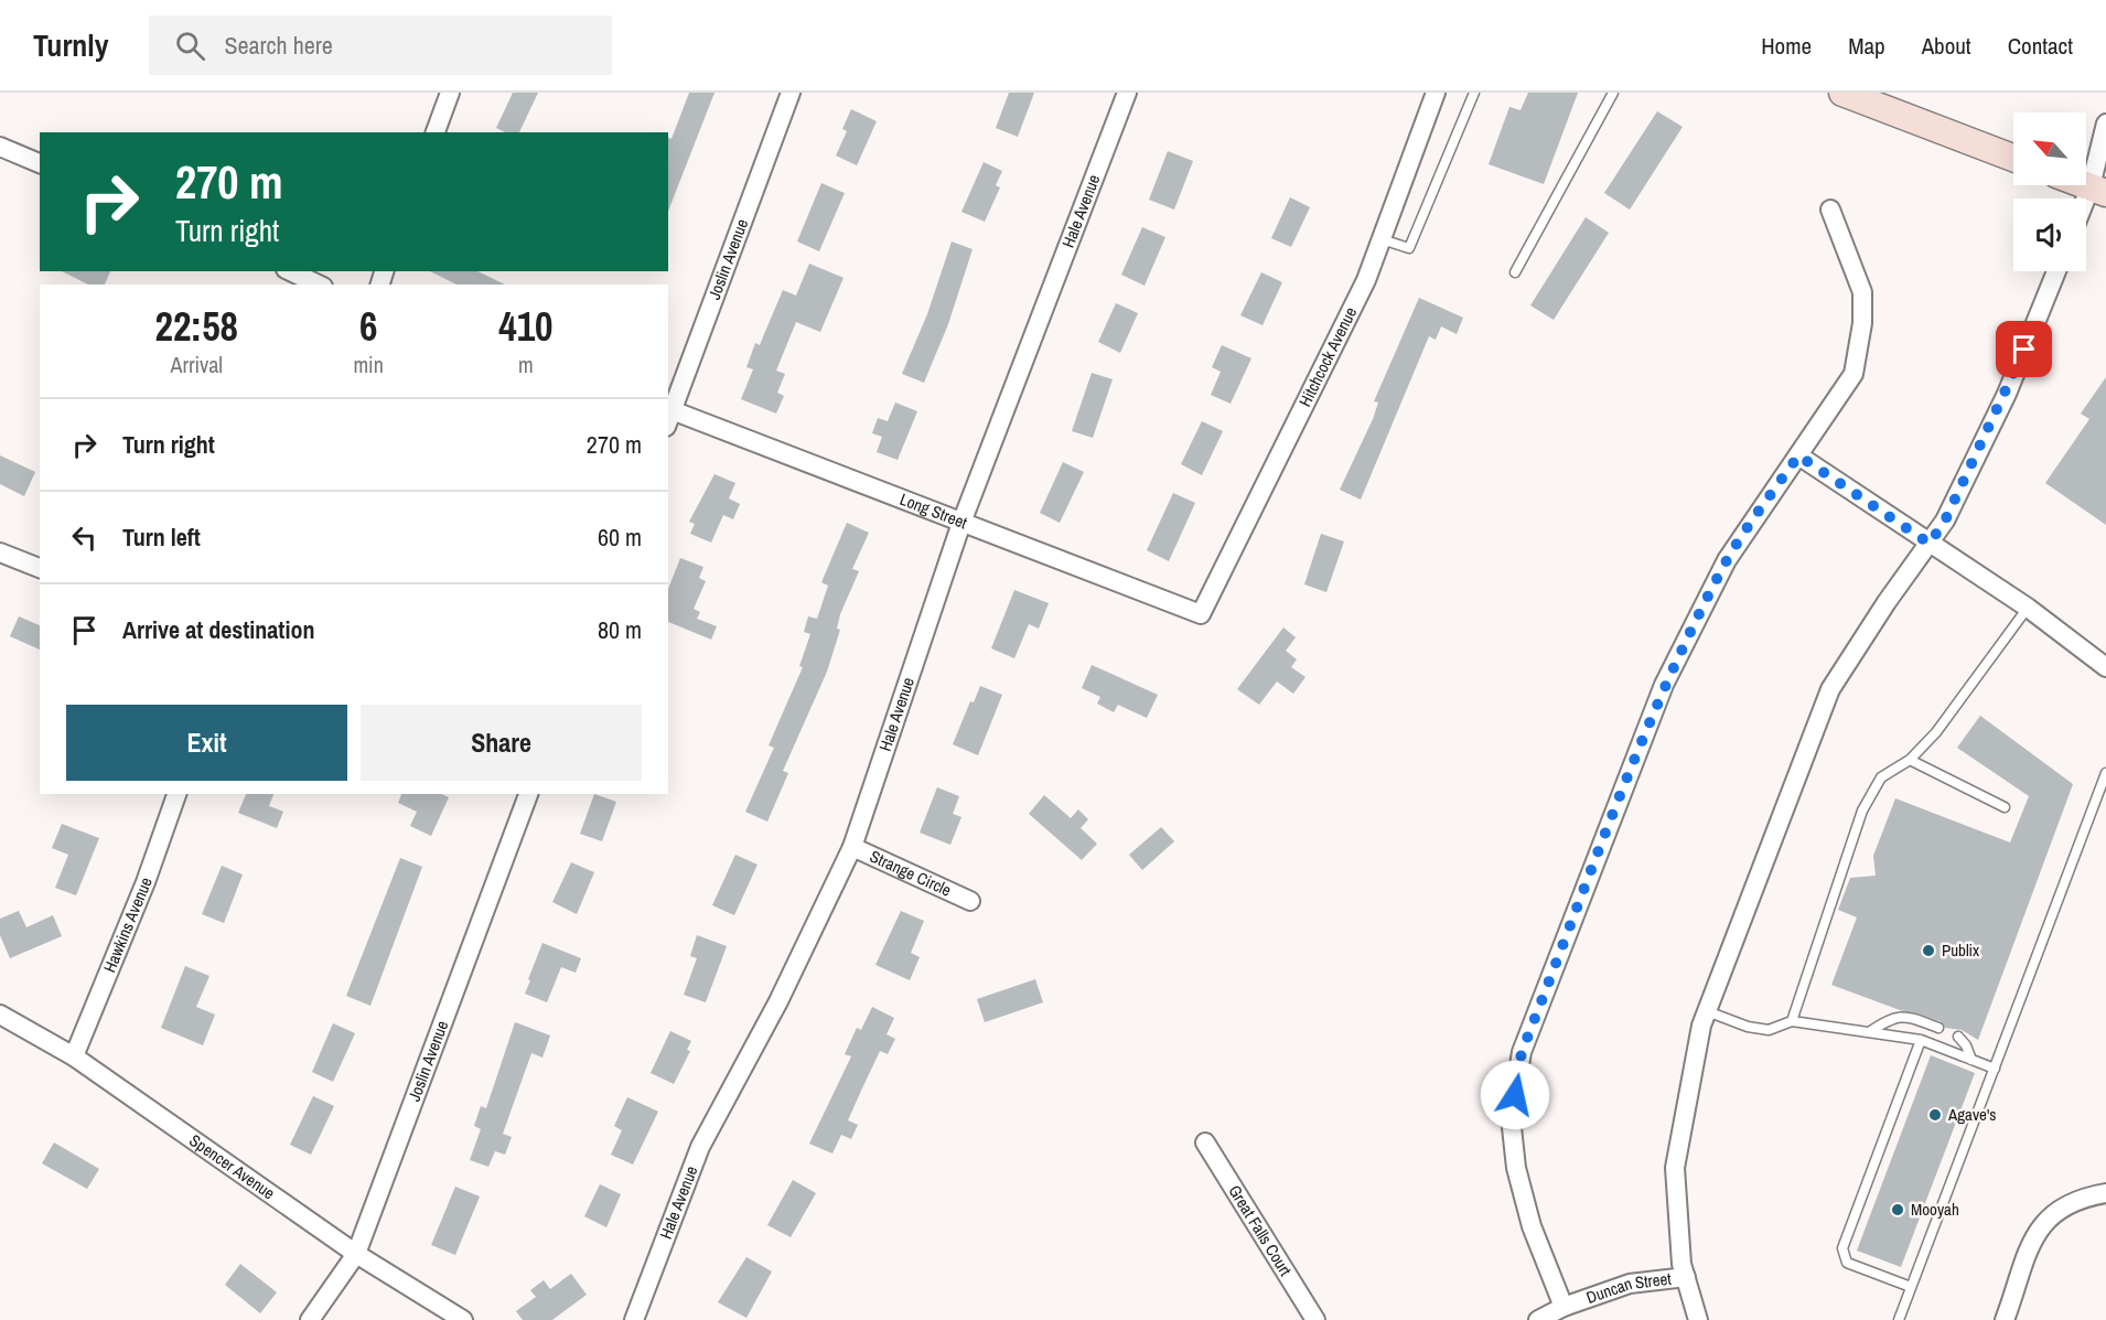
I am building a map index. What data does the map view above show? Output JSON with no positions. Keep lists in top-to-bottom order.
{
  "streets": {
    "street": [
      "Hale Avenue",
      "Joslin Avenue",
      "Hitchcock Avenue",
      "Long Street",
      "Strange Circle",
      "Hawkins Avenue",
      "Spencer Avenue",
      "Great Falls Court",
      "Duncan Street"
    ]
  },
  "crossings": [
    ["Hale Avenue", "Long Street"],
    ["Hale Avenue", "Strange Circle"],
    ["Joslin Avenue", "Long Street"],
    ["Joslin Avenue", "Spencer Avenue"],
    ["Hitchcock Avenue", "Long Street"],
    ["Hawkins Avenue", "Spencer Avenue"]
  ],
  "places": ["Publix", "Agave's", "Mooyah"],
  "north": "top left",
  "page": {
    "header": "Turnly",
    "search": "Search here",
    "nav": [
      "Home",
      "Map",
      "About",
      "Contact"
    ],
    "turn": ["270 m", "Turn right"],
    "eta": [
      "22:58",
      "Arrival",
      "6",
      "min",
      "410",
      "m"
    ],
    "list": [
      {
        "name": "Turn right",
        "value": "270 m"
      },
      {
        "name": "Turn left",
        "value": "60 m"
      },
      {
        "name": "Arrive at destination",
        "value": "80 m"
      }
    ],
    "buttons": ["Exit", "Share"]
  }
}
